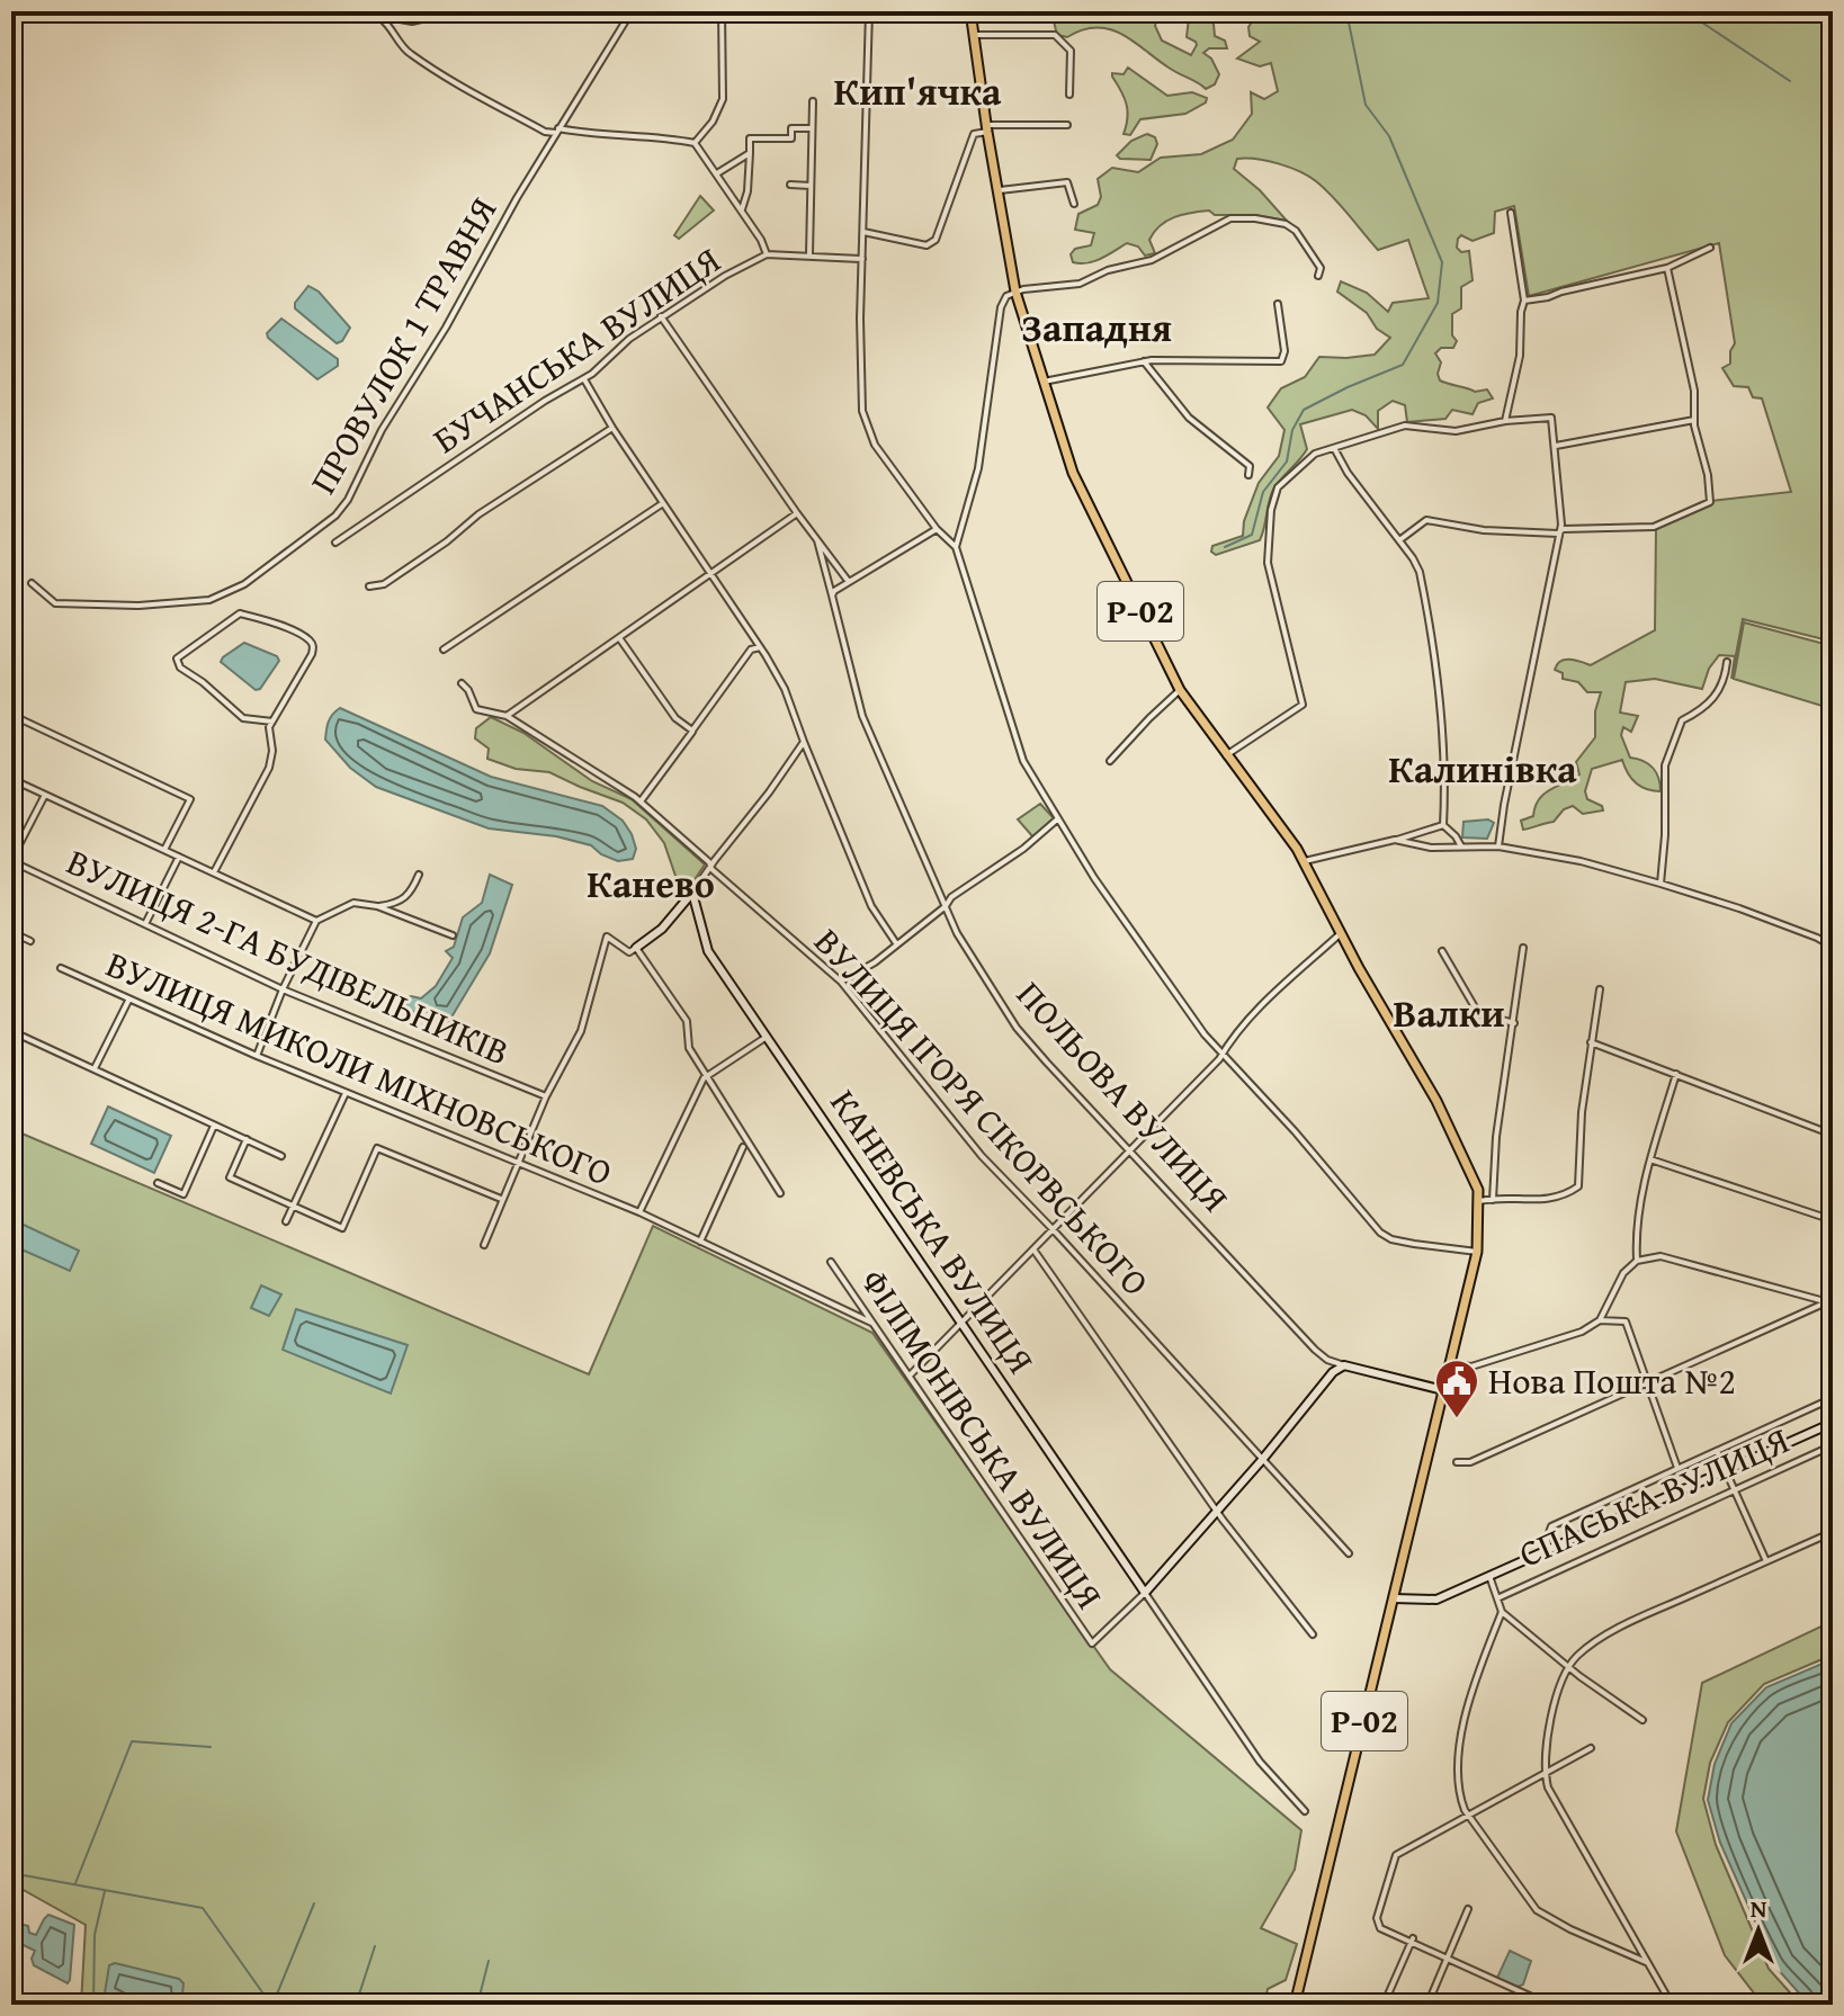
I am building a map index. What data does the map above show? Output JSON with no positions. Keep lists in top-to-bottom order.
{
  "streets": {
    "main road": ["Р-02"],
    "street": [
      "ПРОВУЛОК 1 ТРАВНЯ",
      "БУЧАНСЬКА ВУЛИЦЯ",
      "ВУЛИЦЯ 2-ГА БУДІВЕЛЬНИКІВ",
      "ВУЛИЦЯ МИКОЛИ МІХНОВСЬКОГО",
      "ПОЛЬОВА ВУЛИЦЯ",
      "ВУЛИЦЯ ІГОРЯ СІКОРВСЬКОГО",
      "КАНЕВСЬКА ВУЛИЦЯ",
      "ФІЛІМОНІВСЬКА ВУЛИЦЯ",
      "СПАСЬКА ВУЛИЦЯ"
    ]
  },
  "crossings": [
    ["Р-02", "ПОЛЬОВА ВУЛИЦЯ"],
    ["Р-02", "СПАСЬКА ВУЛИЦЯ"],
    ["ВУЛИЦЯ МИКОЛИ МІХНОВСЬКОГО", "ФІЛІМОНІВСЬКА ВУЛИЦЯ"],
    ["КАНЕВСЬКА ВУЛИЦЯ", "ФІЛІМОНІВСЬКА ВУЛИЦЯ"]
  ],
  "districts": [
    "Кип'ячка",
    "Западня",
    "Калинівка",
    "Канево",
    "Валки"
  ],
  "places": {
    "public building": ["Нова Пошта №2"]
  },
  "north": "top"
}
